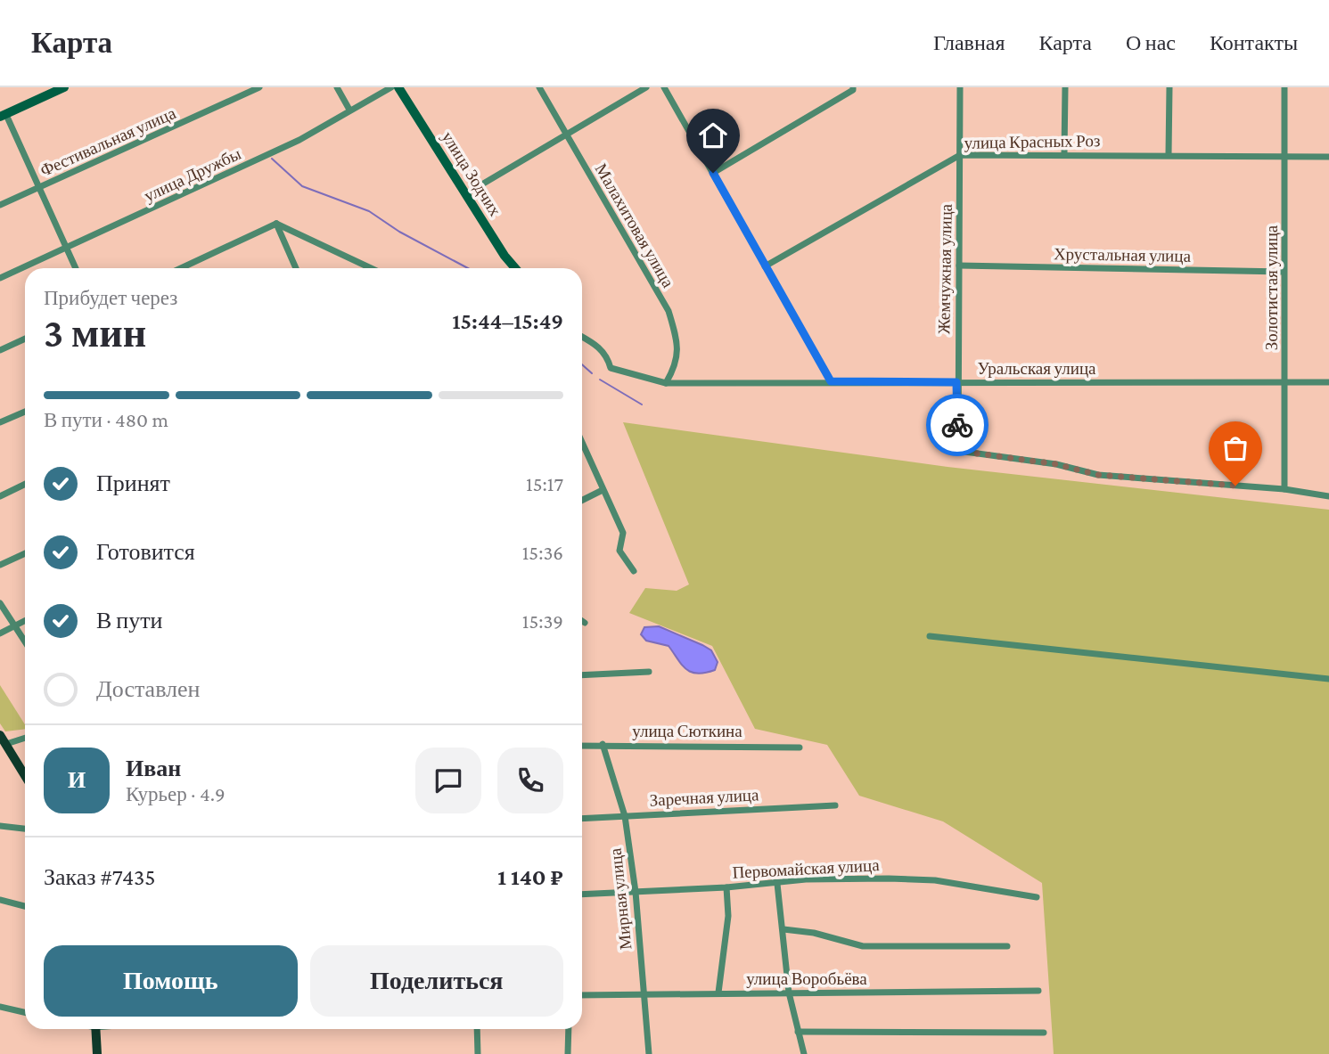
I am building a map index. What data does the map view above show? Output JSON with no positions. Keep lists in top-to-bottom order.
{
  "streets": {
    "street": [
      "Фестивальная улица",
      "улица Красных Роз",
      "улица Зодчих",
      "улица Дружбы",
      "Малахитовая улица",
      "Хрустальная улица",
      "Жемчужная улица",
      "Золотистая улица",
      "Уральская улица",
      "улица Сюткина",
      "Заречная улица",
      "Первомайская улица",
      "Мирная улица",
      "улица Воробьёва"
    ]
  },
  "crossings": [
    ["улица Красных Роз", "Жемчужная улица"],
    ["улица Красных Роз", "Золотистая улица"],
    ["Малахитовая улица", "Уральская улица"],
    ["Хрустальная улица", "Жемчужная улица"],
    ["Хрустальная улица", "Золотистая улица"],
    ["Жемчужная улица", "Золотистая улица"],
    ["Жемчужная улица", "Уральская улица"],
    ["Золотистая улица", "Уральская улица"],
    ["улица Сюткина", "Мирная улица"],
    ["Заречная улица", "Мирная улица"],
    ["Первомайская улица", "Мирная улица"],
    ["Мирная улица", "улица Воробьёва"]
  ],
  "page": {
    "header": "Карта",
    "nav": [
      "Главная",
      "Карта",
      "О нас",
      "Контакты"
    ],
    "heading": ["3 мин", "Прибудет через", "15:44–15:49"],
    "panel": [
      "Иван",
      "Курьер · 4.9",
      "Заказ #7435",
      "1 140 ₽"
    ],
    "bar": "В пути · 480 m",
    "list": [
      ["Принят", "15:17"],
      ["Готовится", "15:36"],
      ["В пути", "15:39"],
      "Доставлен"
    ],
    "round": "И",
    "buttons": ["Помощь", "Поделиться"]
  }
}
